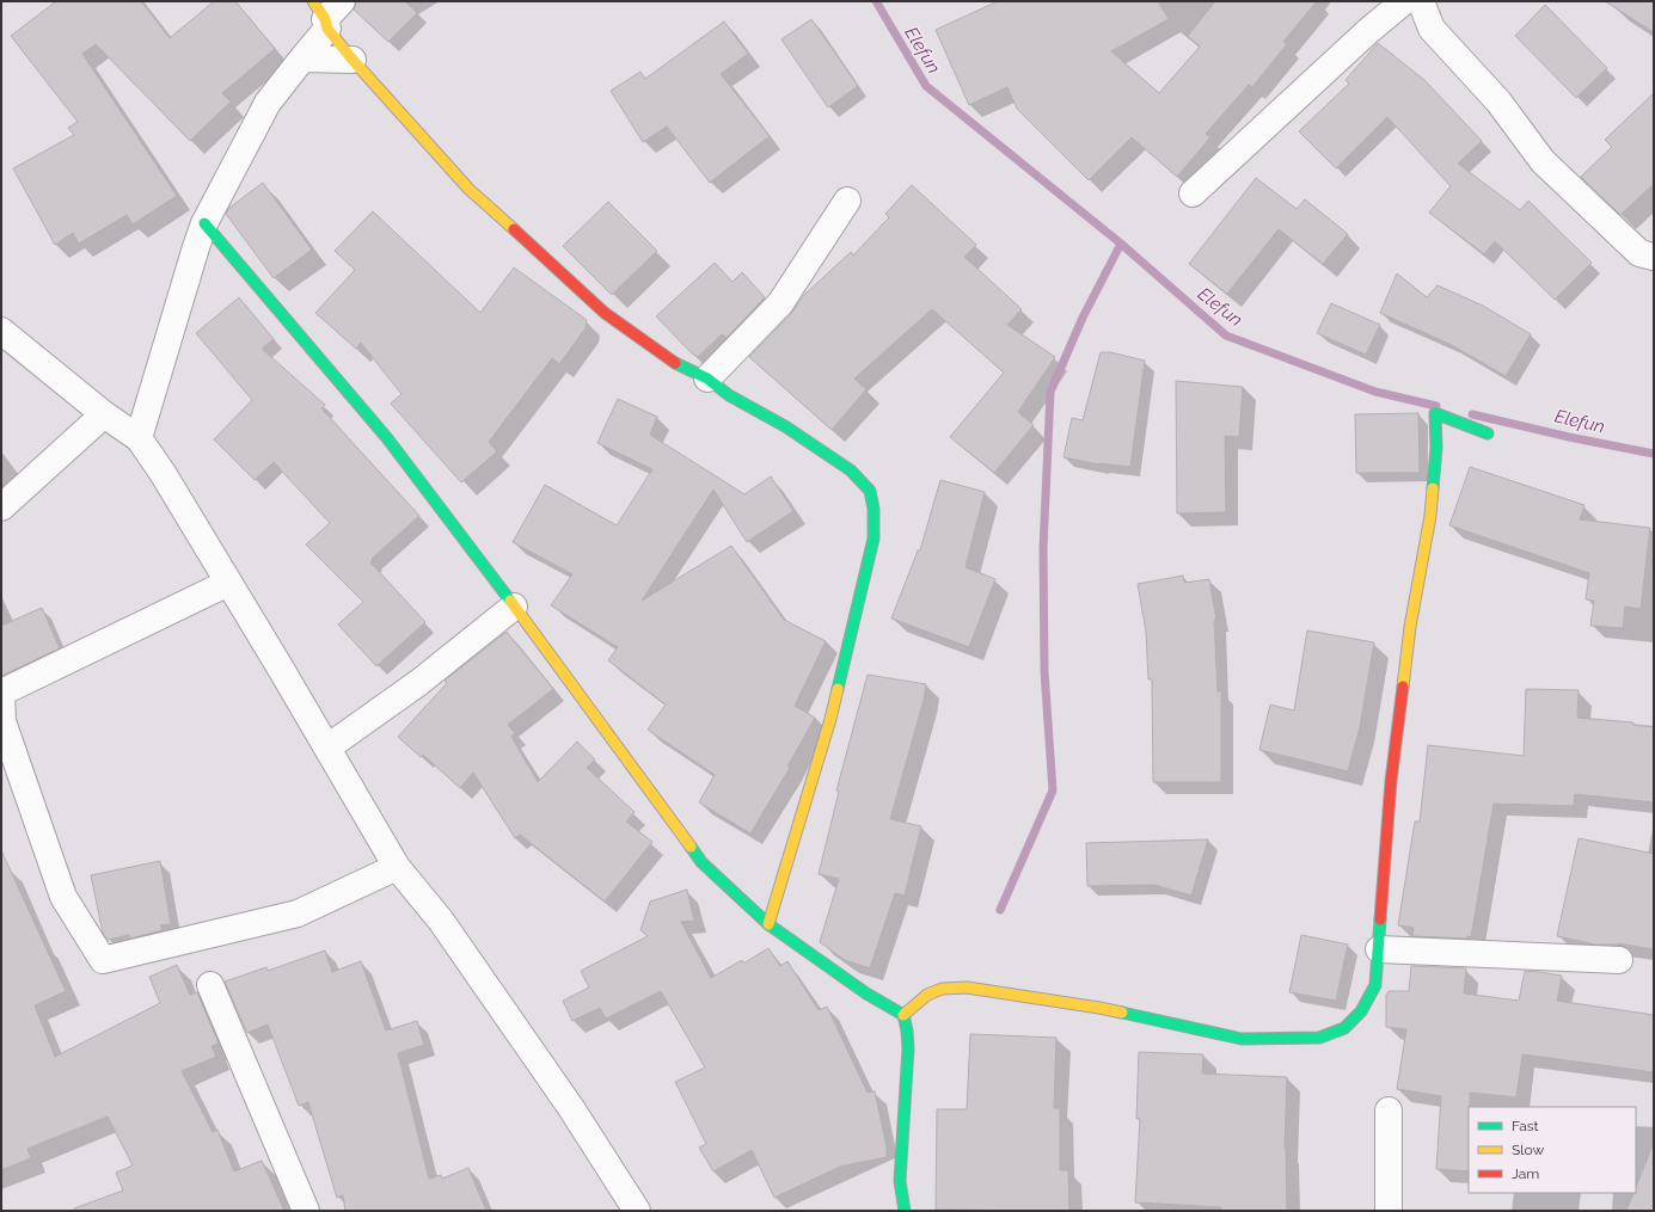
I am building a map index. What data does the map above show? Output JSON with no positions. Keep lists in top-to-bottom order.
{
  "water": ["Elefun"],
  "legend": ["Fast", "Slow", "Jam"]
}
